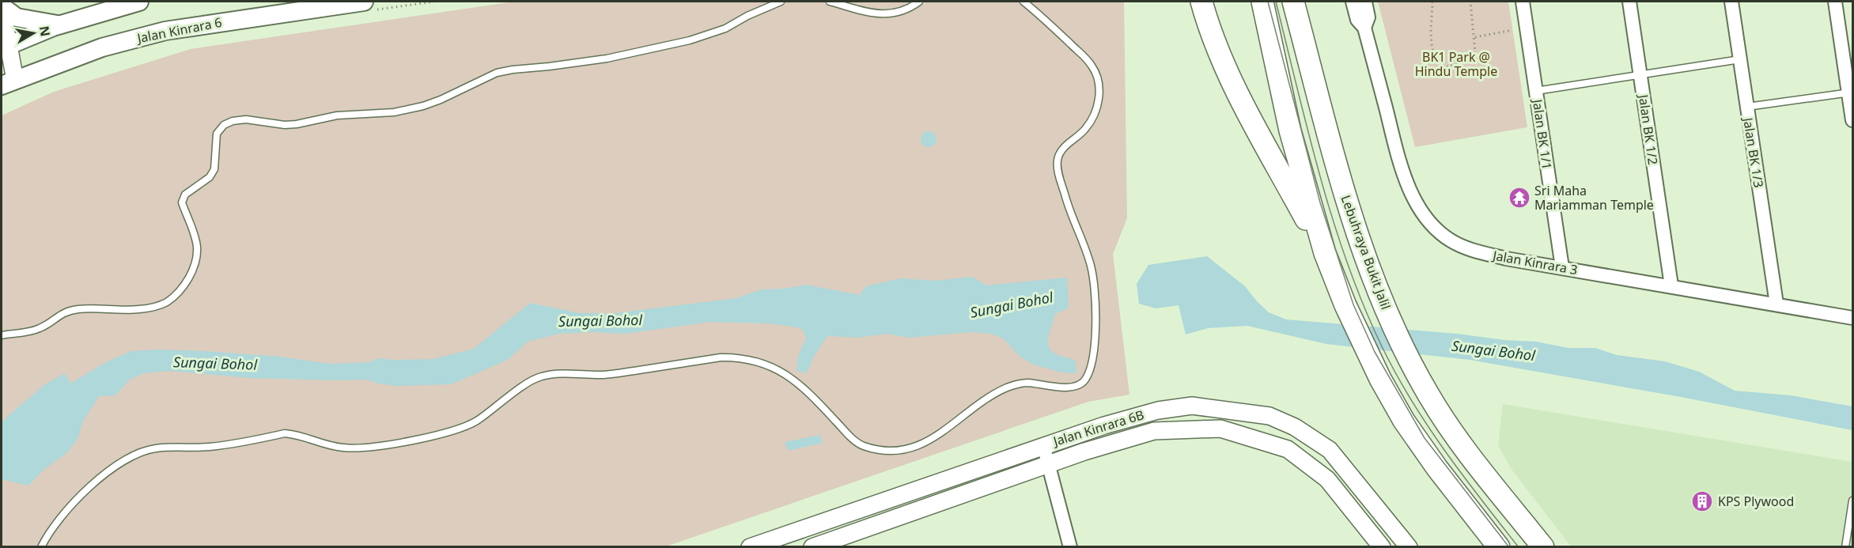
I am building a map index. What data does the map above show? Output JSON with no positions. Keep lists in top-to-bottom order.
{
  "streets": {
    "highway": ["Lebuhraya Bukit Jalil"],
    "main road": ["Jalan Kinrara 6"],
    "street": [
      "Jalan BK 1/2",
      "Jalan BK 1/1",
      "Jalan BK 1/3",
      "Jalan Kinrara 3",
      "Jalan Kinrara 6B"
    ]
  },
  "crossings": [
    ["Jalan BK 1/2", "Jalan Kinrara 3"],
    ["Jalan BK 1/1", "Jalan Kinrara 3"],
    ["Jalan BK 1/3", "Jalan Kinrara 3"]
  ],
  "water": ["Sungai Bohol"],
  "parks": ["BK1 Park @ Hindu Temple"],
  "places": {
    "temple": ["Sri Maha Mariamman Temple"],
    "building": ["KPS Plywood"]
  },
  "north": "right"
}
